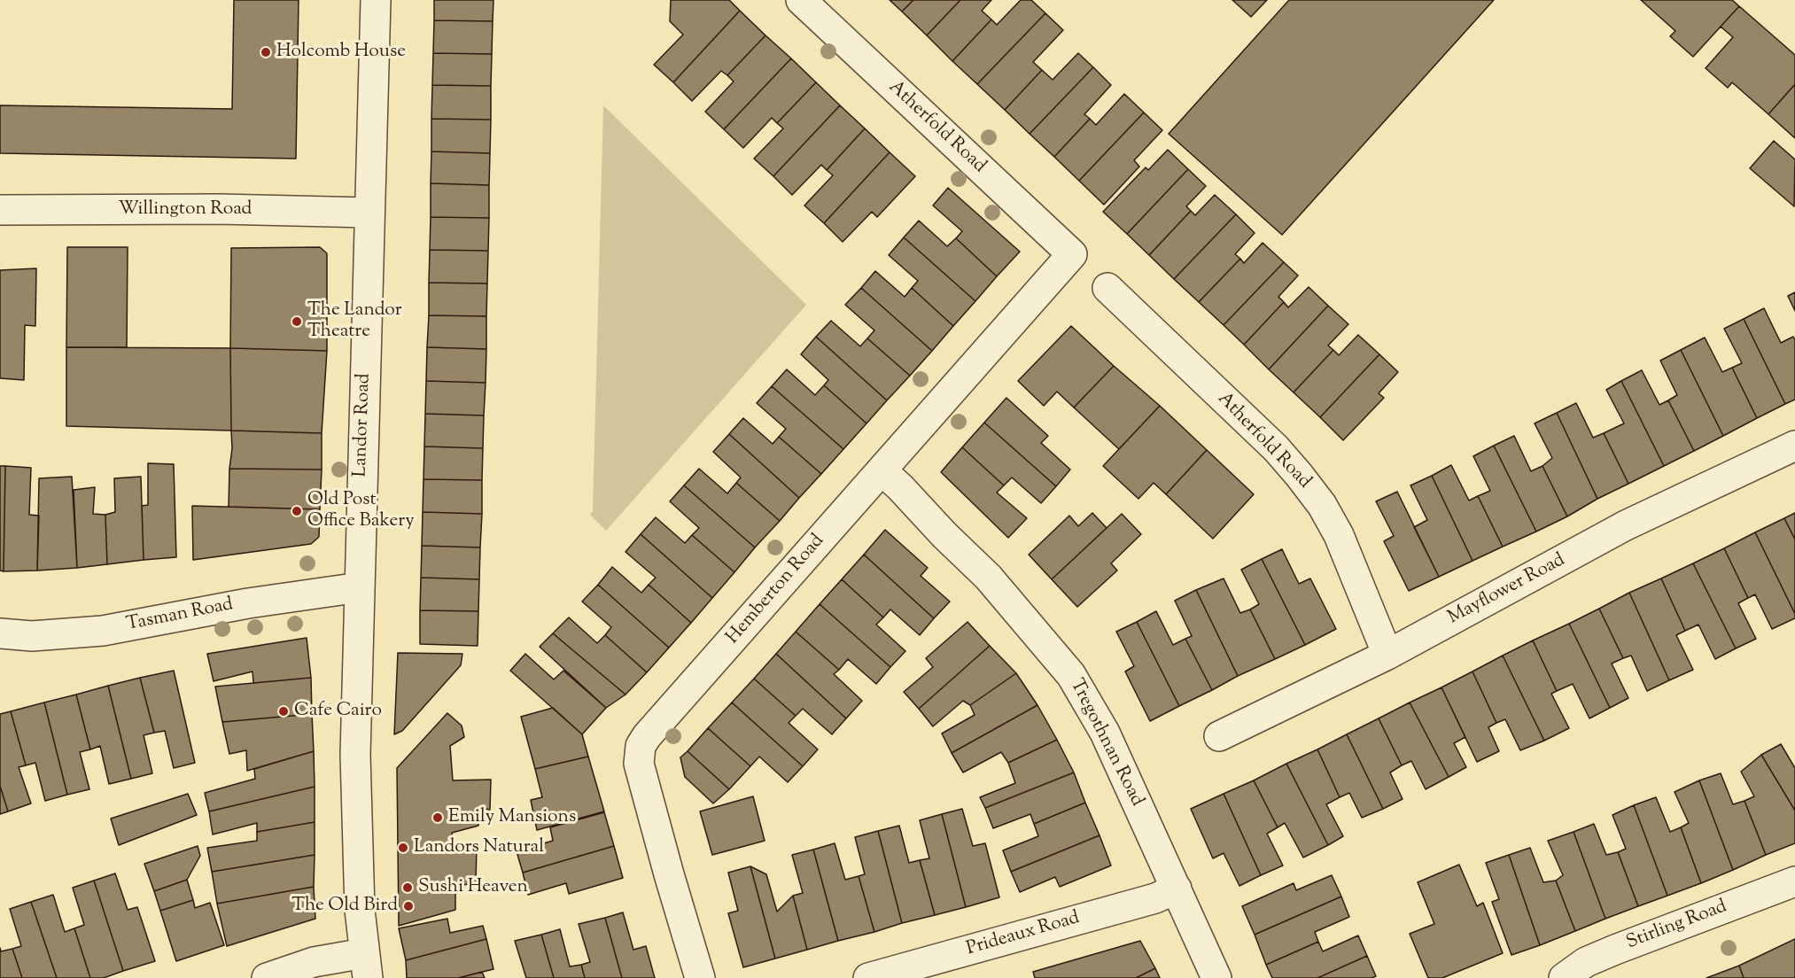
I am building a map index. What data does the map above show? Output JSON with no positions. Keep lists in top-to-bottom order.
{
  "streets": {
    "street": [
      "Atherfold Road",
      "Willington Road",
      "Landor Road",
      "Hemberton Road",
      "Mayflower Road",
      "Tasman Road",
      "Tregothnan Road",
      "Stirling Road",
      "Prideaux Road"
    ]
  },
  "crossings": [
    ["Atherfold Road", "Hemberton Road"],
    ["Atherfold Road", "Mayflower Road"],
    ["Willington Road", "Landor Road"],
    ["Landor Road", "Tasman Road"],
    ["Hemberton Road", "Tregothnan Road"],
    ["Tregothnan Road", "Prideaux Road"]
  ],
  "places": [
    "Holcomb House",
    "The Landor Theatre",
    "Old Post Office Bakery",
    "Cafe Cairo",
    "Emily Mansions",
    "Landors Natural",
    "Sushi Heaven",
    "The Old Bird"
  ]
}
